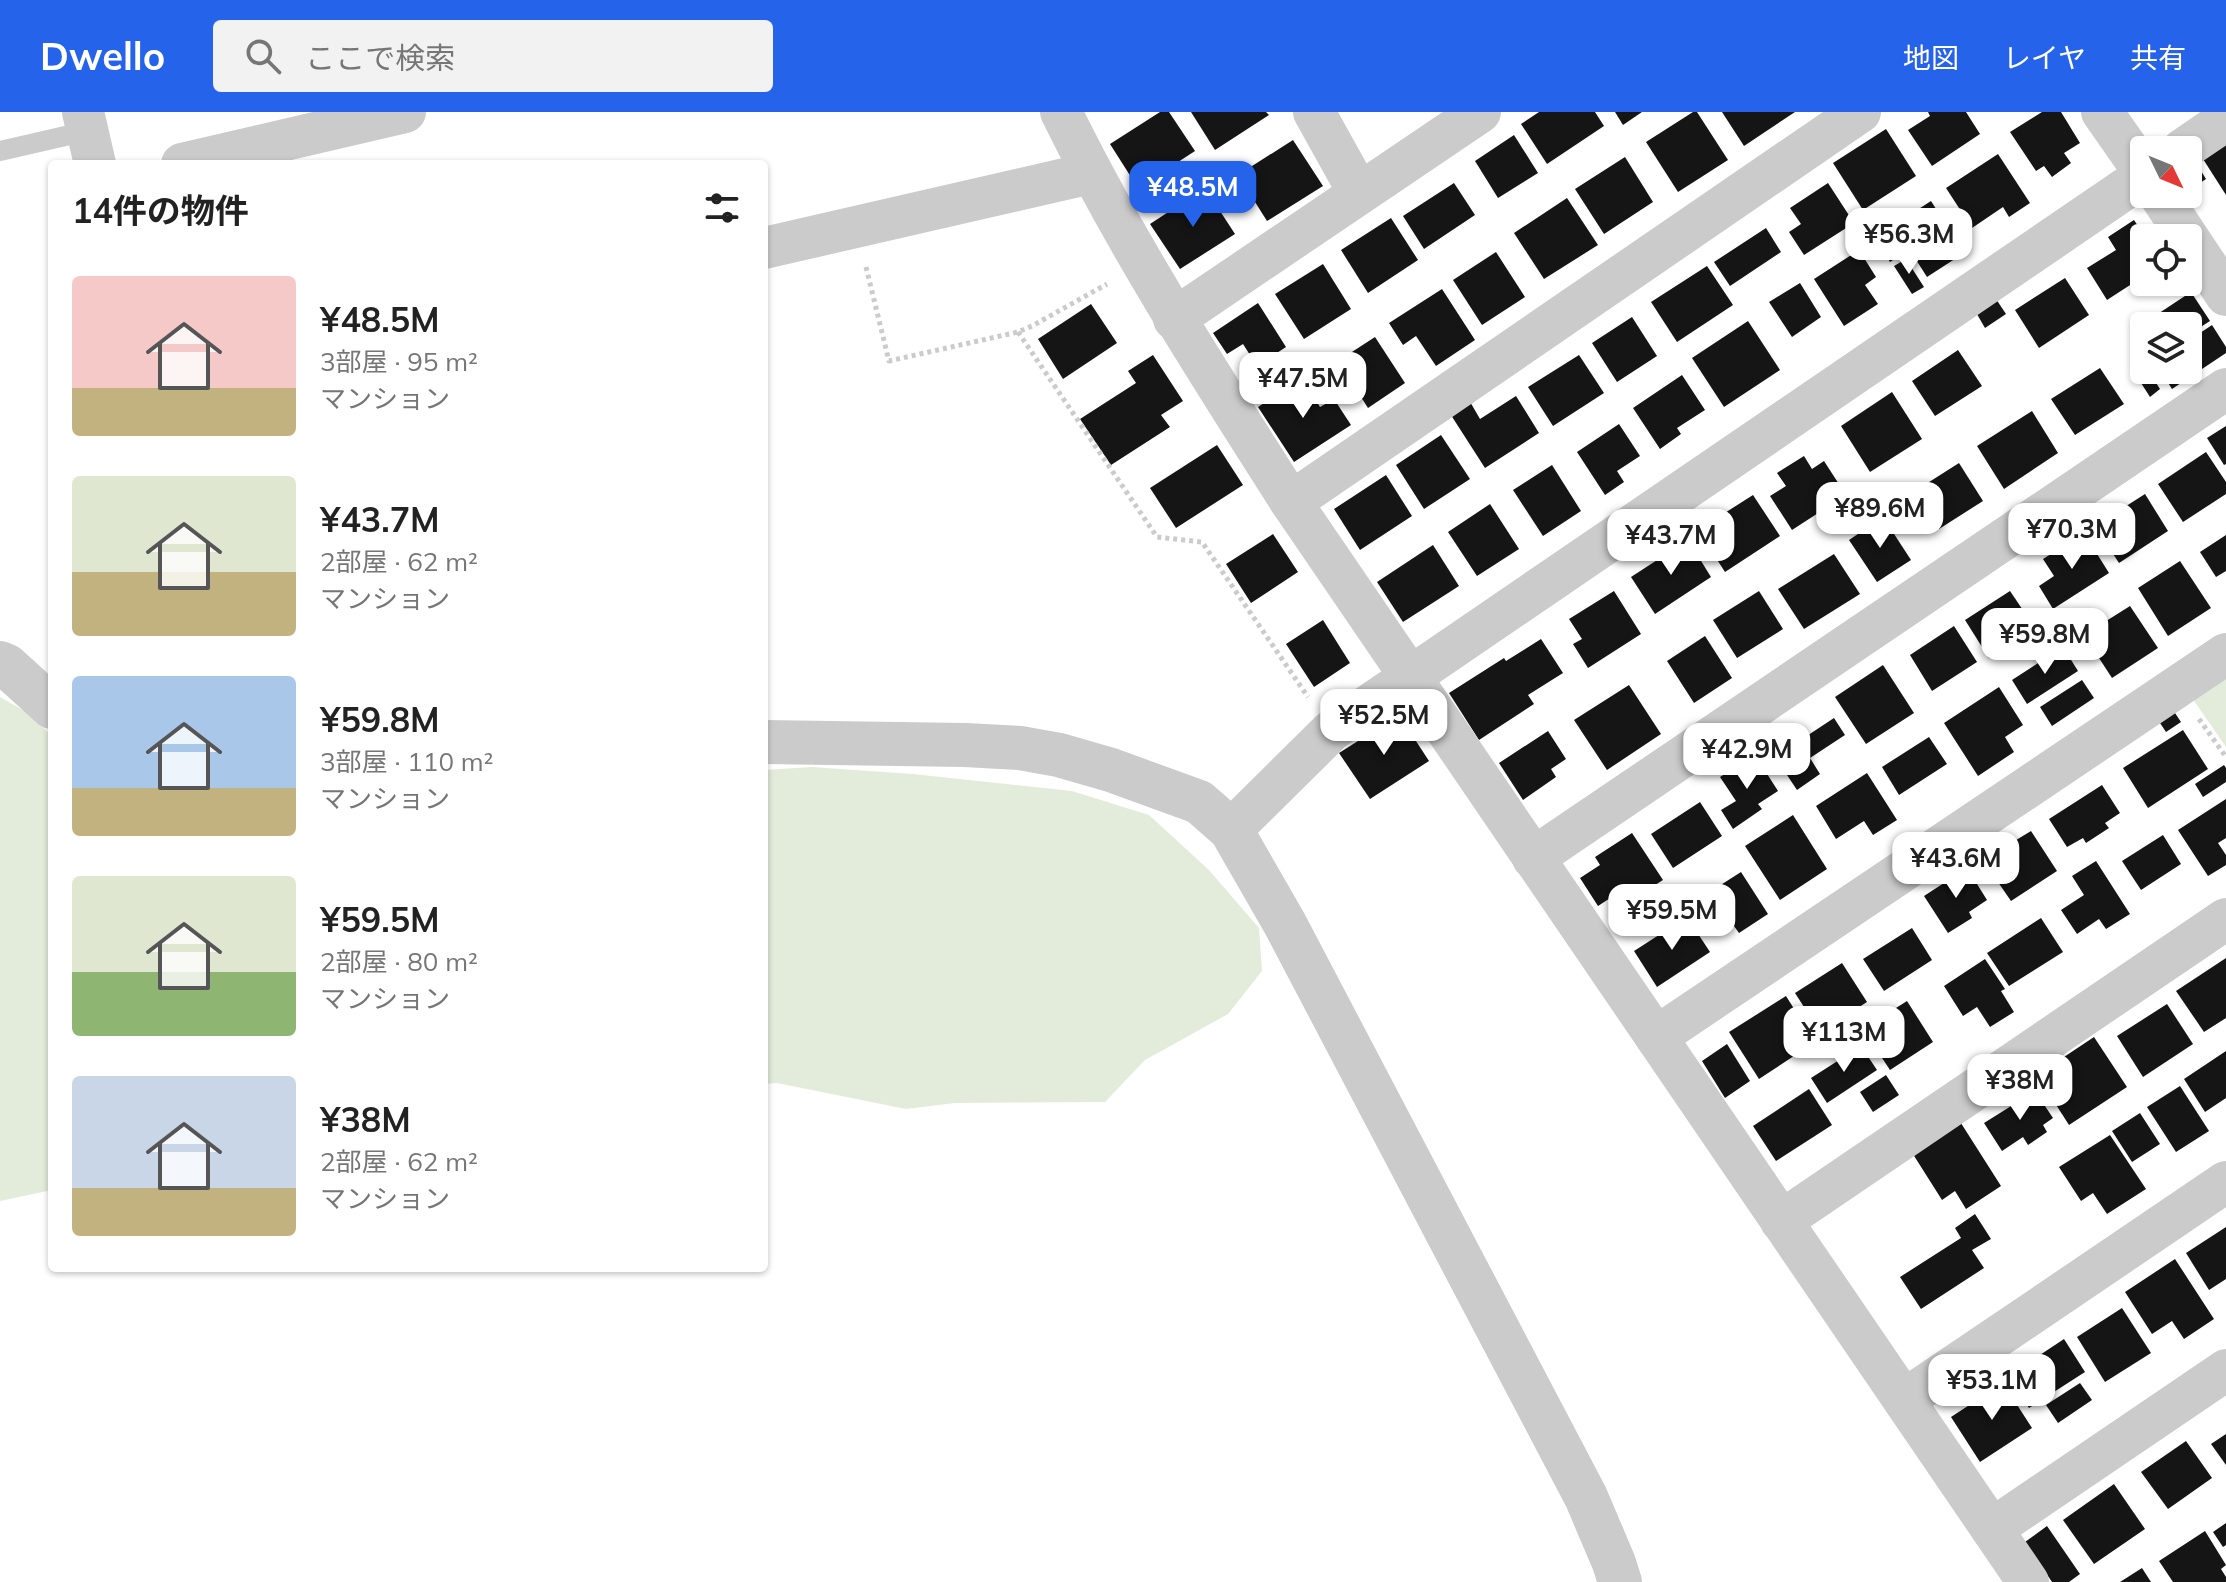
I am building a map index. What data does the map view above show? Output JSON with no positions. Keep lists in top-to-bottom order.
{
  "north": "bottom right",
  "page": {
    "header": "Dwello",
    "search": "ここで検索",
    "nav": ["地図", "レイヤ", "共有"],
    "heading": "14件の物件",
    "price": [
      "¥48.5M",
      "¥56.3M",
      "¥47.5M",
      "¥89.6M",
      "¥70.3M",
      "¥43.7M",
      "¥59.8M",
      "¥52.5M",
      "¥42.9M",
      "¥43.6M",
      "¥59.5M",
      "¥113M",
      "¥38M",
      "¥53.1M"
    ],
    "list": [
      {
        "name": "¥48.5M",
        "note": "3部屋 · 95 m² · マンション"
      },
      {
        "name": "¥43.7M",
        "note": "2部屋 · 62 m² · マンション"
      },
      {
        "name": "¥59.8M",
        "note": "3部屋 · 110 m² · マンション"
      },
      {
        "name": "¥59.5M",
        "note": "2部屋 · 80 m² · マンション"
      },
      {
        "name": "¥38M",
        "note": "2部屋 · 62 m² · マンション"
      }
    ]
  }
}
